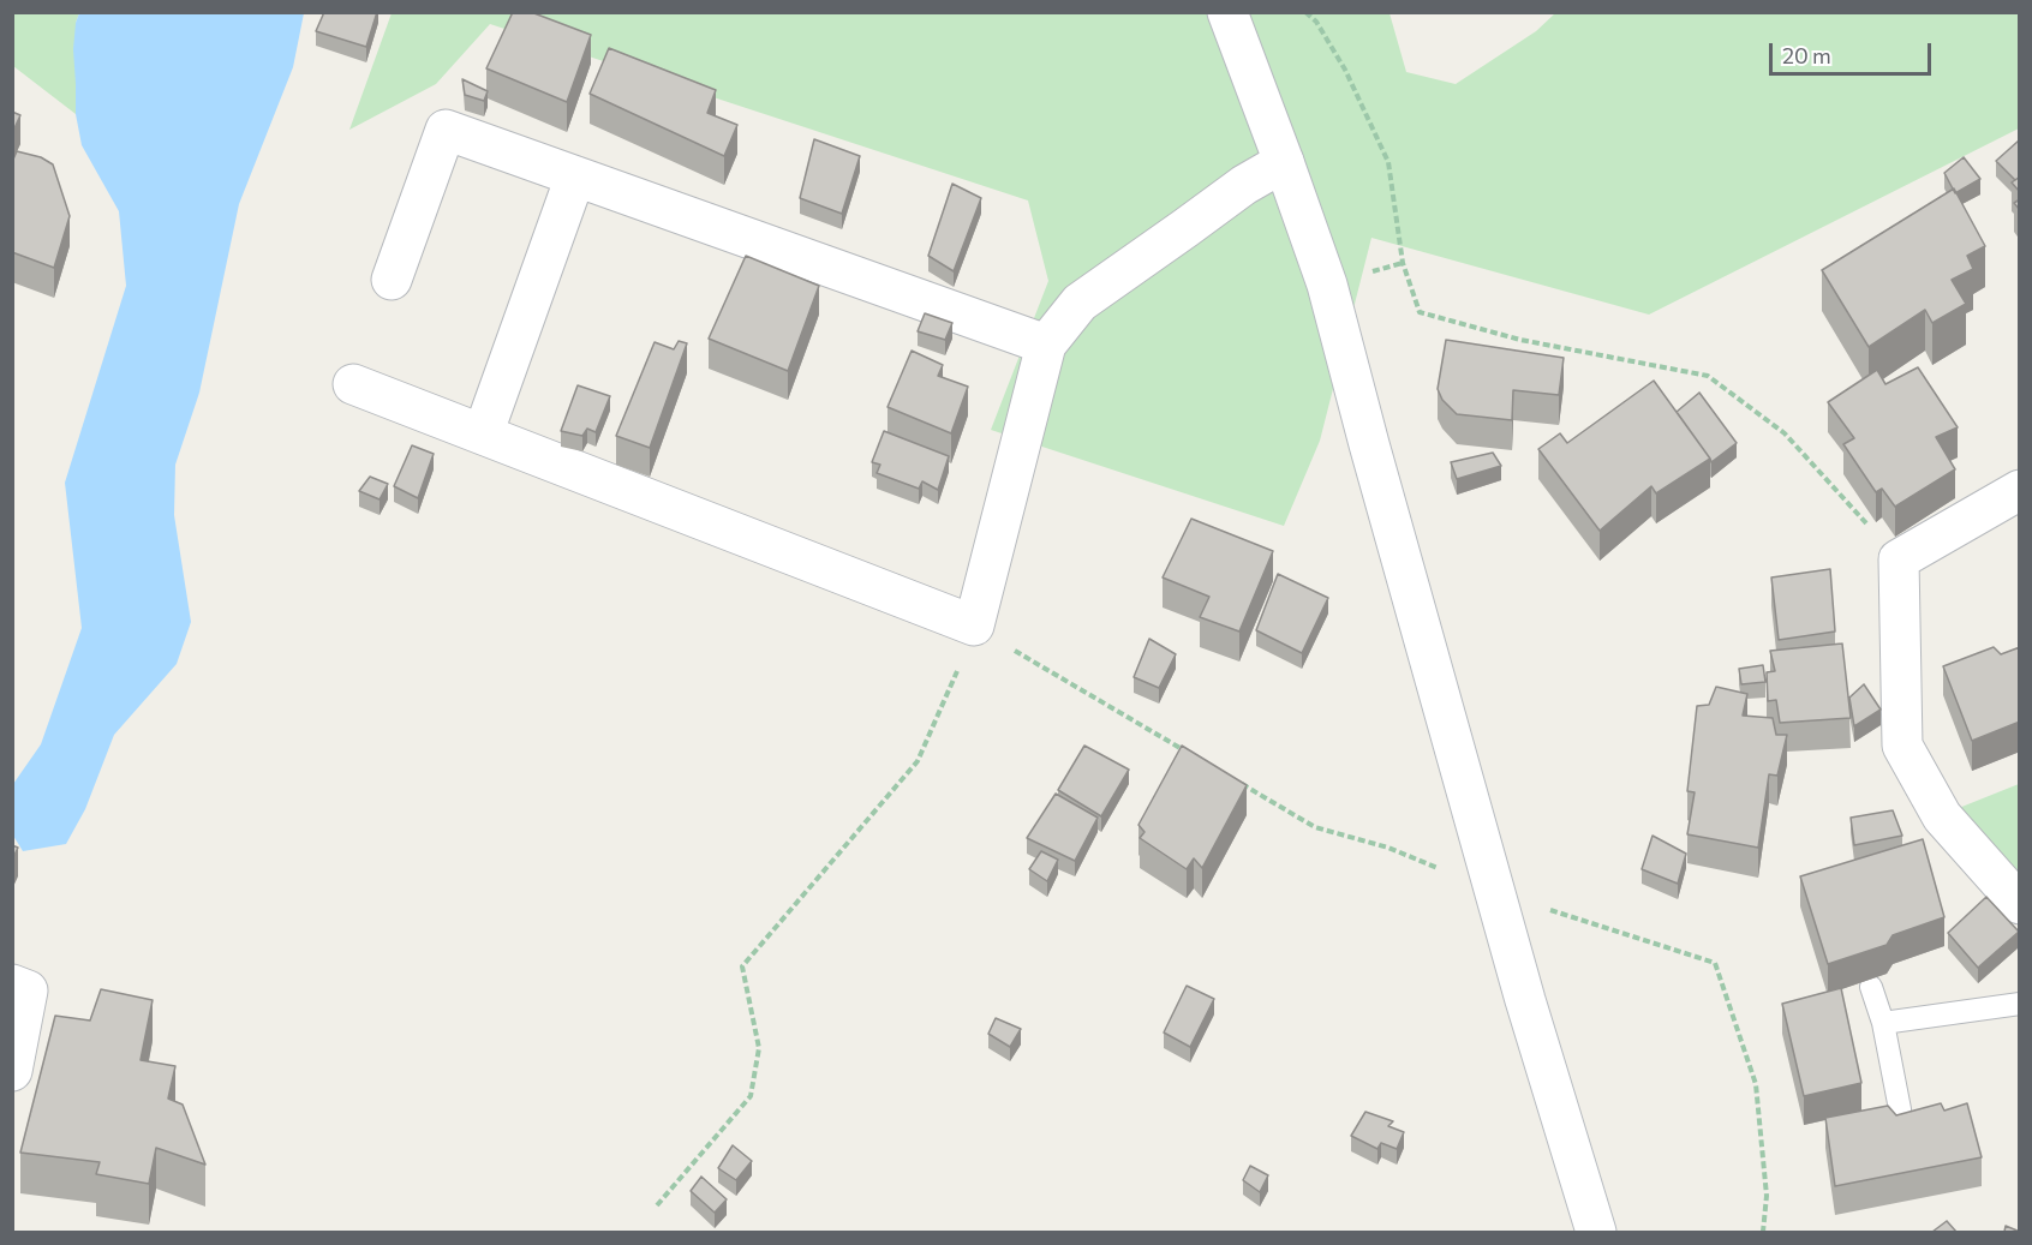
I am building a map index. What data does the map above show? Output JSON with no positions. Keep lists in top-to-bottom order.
{
  "scale_bar": "20 m"
}
